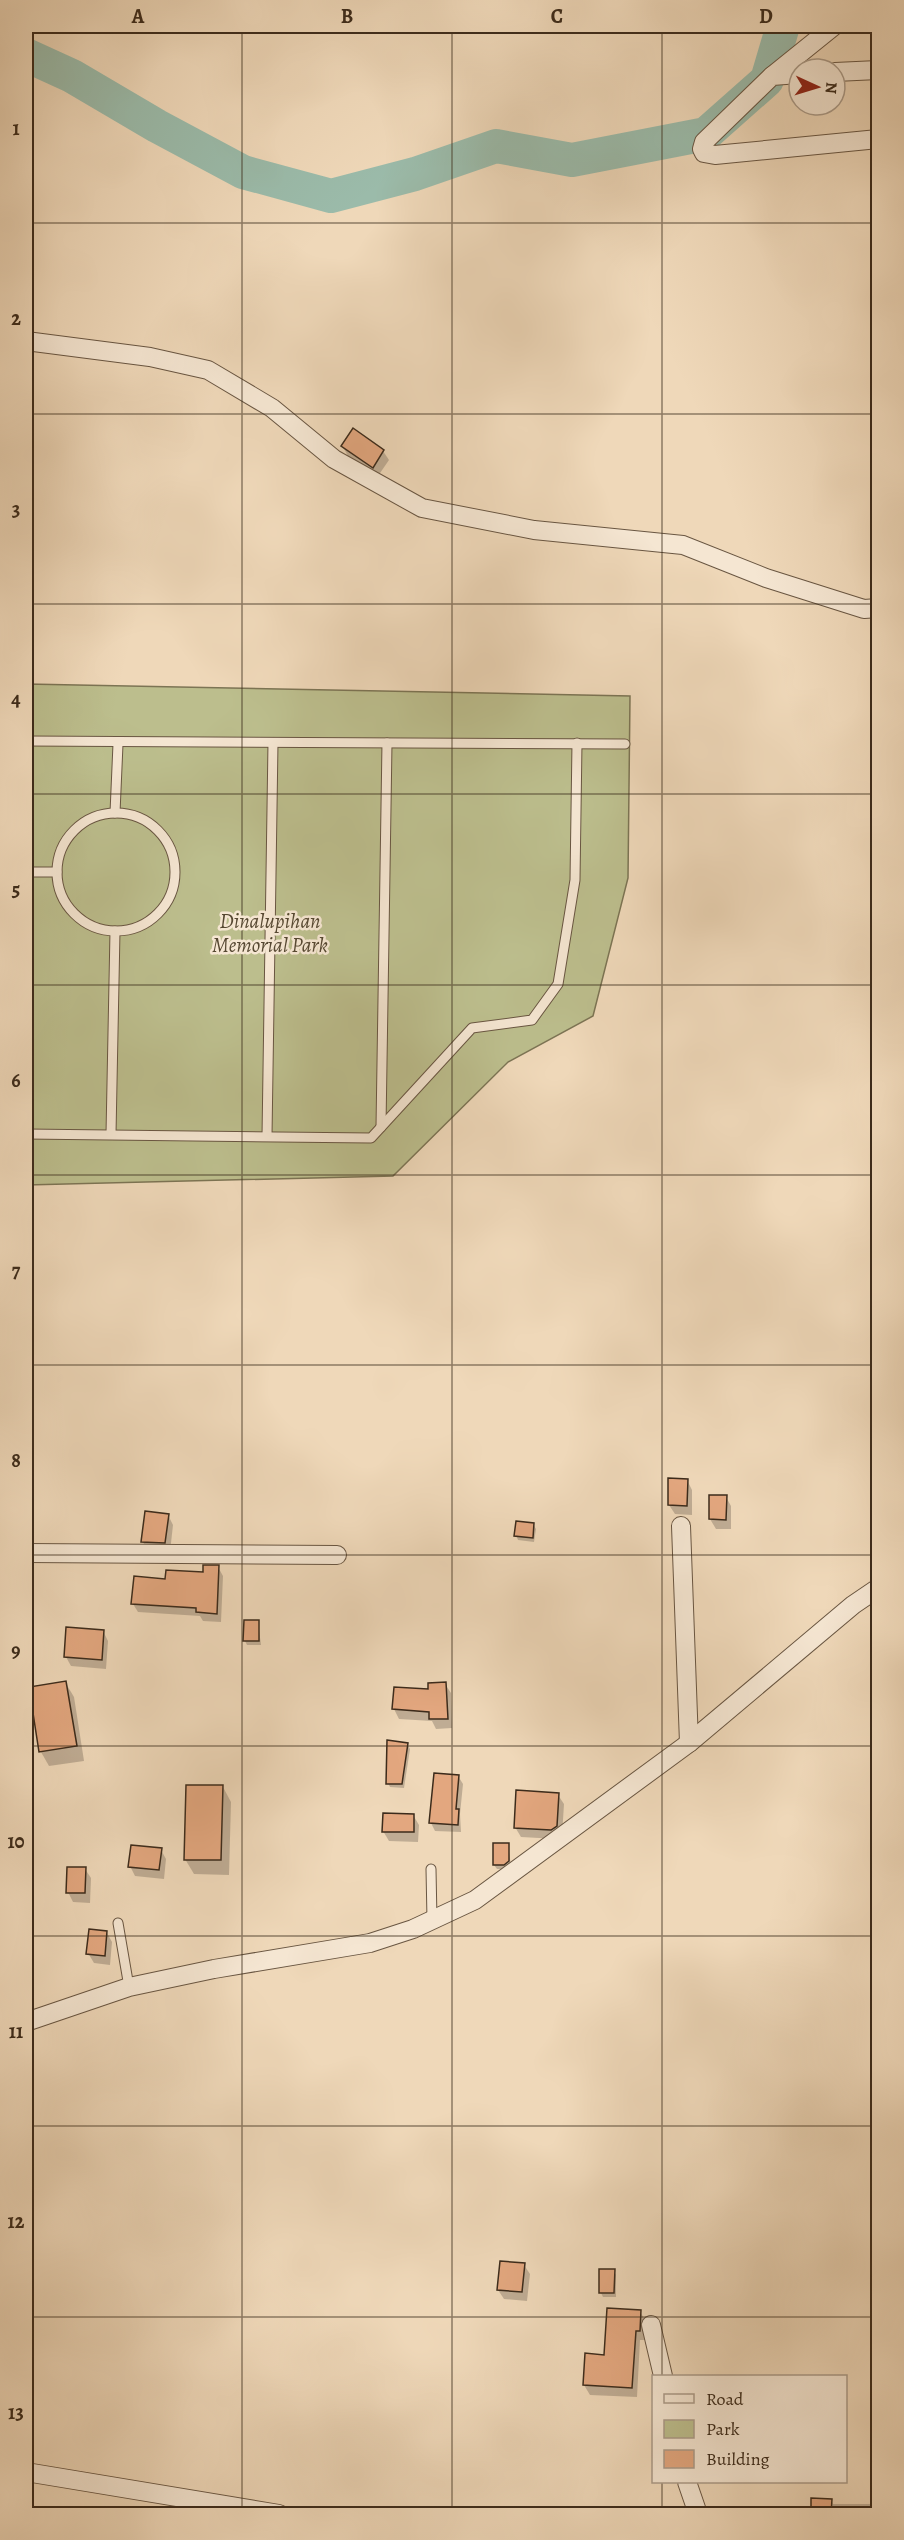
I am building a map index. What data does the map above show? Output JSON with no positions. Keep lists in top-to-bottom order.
{
  "parks": ["Dinalupihan Memorial Park"],
  "legend": ["Road", "Park", "Building"],
  "north": "right",
  "grid": {
    "columns": [
      "A",
      "B",
      "C",
      "D"
    ],
    "rows": [
      "1",
      "2",
      "3",
      "4",
      "5",
      "6",
      "7",
      "8",
      "9",
      "10",
      "11",
      "12",
      "13"
    ]
  }
}
